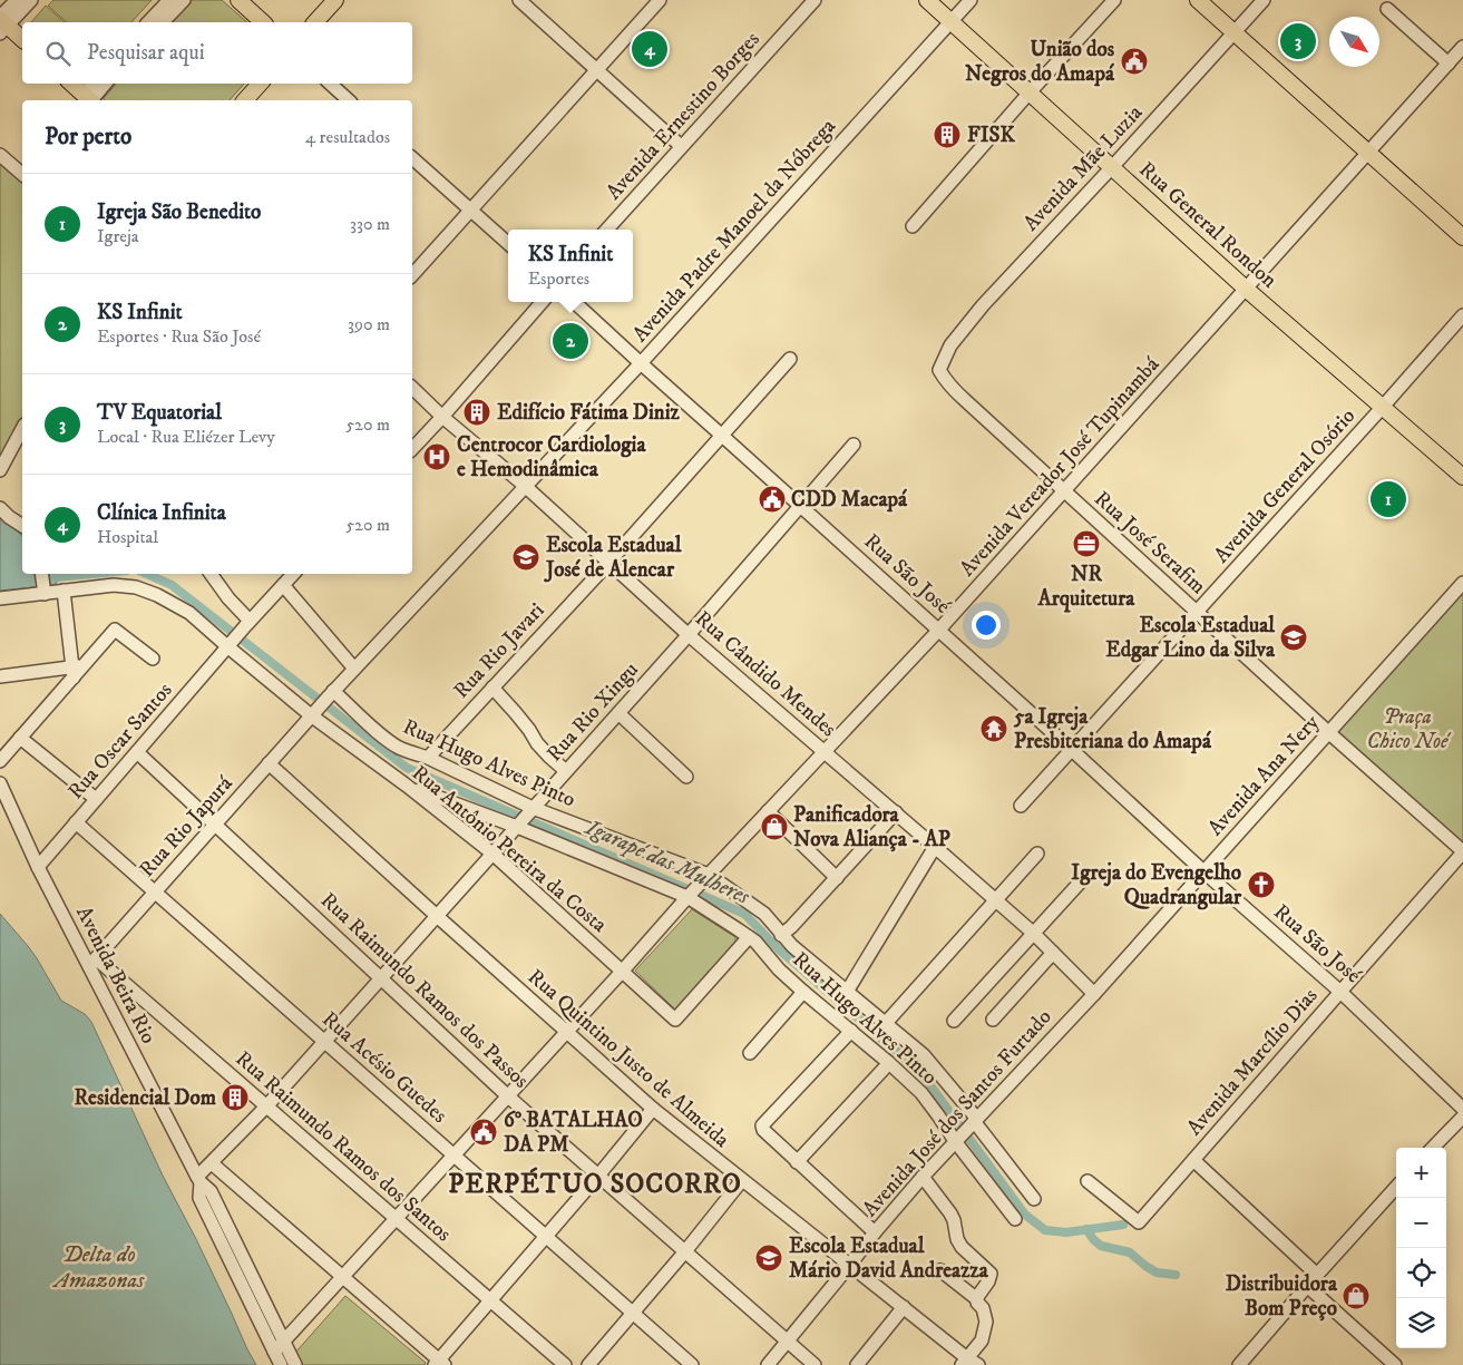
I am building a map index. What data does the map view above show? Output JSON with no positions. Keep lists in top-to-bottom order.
{
  "streets": {
    "main road": ["Rua General Rondon"],
    "street": [
      "Avenida Ernestino Borges",
      "Avenida Mãe Luzia",
      "Avenida Padre Manoel da Nóbrega",
      "Avenida Vereador José Tupinambá",
      "Avenida General Osório",
      "Rua José Serafim",
      "Rua São José",
      "Rua Rio Javari",
      "Rua Cândido Mendes",
      "Rua Rio Xingu",
      "Rua Oscar Santos",
      "Rua Hugo Alves Pinto",
      "Avenida Ana Nery",
      "Rua Rio Japurá",
      "Rua Antônio Pereira da Costa",
      "Avenida Beira Rio",
      "Rua Raimundo Ramos dos Passos",
      "Rua Quintino Justo de Almeida",
      "Avenida Marcílio Dias",
      "Rua Acésio Guedes",
      "Avenida José dos Santos Furtado",
      "Rua Raimundo Ramos dos Santos"
    ]
  },
  "crossings": [
    ["Avenida Mãe Luzia", "Rua General Rondon"],
    ["Avenida Mãe Luzia", "Rua José Serafim"],
    ["Rua General Rondon", "Avenida Padre Manoel da Nóbrega"],
    ["Rua General Rondon", "Avenida Vereador José Tupinambá"],
    ["Rua General Rondon", "Avenida General Osório"],
    ["Avenida Padre Manoel da Nóbrega", "Rua São José"],
    ["Avenida Padre Manoel da Nóbrega", "Rua Cândido Mendes"],
    ["Avenida Vereador José Tupinambá", "Rua José Serafim"],
    ["Avenida Vereador José Tupinambá", "Rua São José"],
    ["Avenida Vereador José Tupinambá", "Rua Cândido Mendes"],
    ["Avenida Vereador José Tupinambá", "Rua Hugo Alves Pinto"],
    ["Avenida Vereador José Tupinambá", "Rua Antônio Pereira da Costa"],
    ["Avenida Vereador José Tupinambá", "Avenida Beira Rio"],
    ["Avenida Vereador José Tupinambá", "Rua Raimundo Ramos dos Passos"],
    ["Avenida Vereador José Tupinambá", "Rua Quintino Justo de Almeida"],
    ["Avenida Vereador José Tupinambá", "Rua Acésio Guedes"],
    ["Avenida Vereador José Tupinambá", "Rua Raimundo Ramos dos Santos"],
    ["Avenida General Osório", "Rua José Serafim"],
    ["Avenida General Osório", "Rua São José"],
    ["Rua José Serafim", "Avenida Ana Nery"],
    ["Rua José Serafim", "Avenida Marcílio Dias"],
    ["Rua São José", "Rua Rio Javari"],
    ["Rua São José", "Avenida Ana Nery"],
    ["Rua São José", "Avenida Marcílio Dias"],
    ["Rua Rio Javari", "Rua Cândido Mendes"],
    ["Rua Rio Javari", "Rua Hugo Alves Pinto"],
    ["Rua Cândido Mendes", "Rua Rio Xingu"],
    ["Rua Cândido Mendes", "Avenida Ana Nery"],
    ["Rua Cândido Mendes", "Avenida José dos Santos Furtado"],
    ["Rua Rio Xingu", "Rua Hugo Alves Pinto"],
    ["Rua Oscar Santos", "Rua Antônio Pereira da Costa"],
    ["Rua Oscar Santos", "Avenida Beira Rio"],
    ["Rua Oscar Santos", "Rua Raimundo Ramos dos Passos"],
    ["Rua Oscar Santos", "Rua Acésio Guedes"],
    ["Rua Hugo Alves Pinto", "Rua Rio Japurá"],
    ["Rua Hugo Alves Pinto", "Rua Antônio Pereira da Costa"],
    ["Rua Hugo Alves Pinto", "Avenida José dos Santos Furtado"],
    ["Avenida Ana Nery", "Avenida José dos Santos Furtado"],
    ["Rua Rio Japurá", "Rua Antônio Pereira da Costa"],
    ["Rua Rio Japurá", "Avenida Beira Rio"],
    ["Rua Rio Japurá", "Rua Raimundo Ramos dos Passos"],
    ["Rua Rio Japurá", "Rua Quintino Justo de Almeida"],
    ["Rua Rio Japurá", "Rua Acésio Guedes"],
    ["Rua Rio Japurá", "Rua Raimundo Ramos dos Santos"],
    ["Avenida Beira Rio", "Rua Raimundo Ramos dos Santos"],
    ["Rua Raimundo Ramos dos Passos", "Avenida José dos Santos Furtado"],
    ["Rua Quintino Justo de Almeida", "Avenida José dos Santos Furtado"]
  ],
  "districts": ["PERPÉTUO SOCORRO"],
  "water": ["Igarapé das Mulheres", "Delta do Amazonas"],
  "parks": ["Praça Chico Noé"],
  "places": {
    "public building": ["União dos Negros do Amapá", "CDD Macapá", "6° BATALHAO DA PM"],
    "building": ["FISK", "Edifício Fátima Diniz", "Residencial Dom"],
    "hospital": ["Centrocor Cardiologia e Hemodinâmica"],
    "office": ["NR Arquitetura"],
    "school or university": ["Escola Estadual José de Alencar", "Escola Estadual Edgar Lino da Silva", "Escola Estadual Mário David Andreazza"],
    "temple": ["5a Igreja Presbiteriana do Amapá"],
    "shop": ["Panificadora Nova Aliança - AP", "Distribuidora Bom Preço"],
    "church": ["Igreja do Evengelho Quadrangular"]
  },
  "north": "bottom right",
  "page": {
    "pins": [
      "3",
      "4",
      "2",
      "1"
    ],
    "search": "Pesquisar aqui",
    "heading": ["Por perto", "4 resultados"],
    "list": [
      {
        "mark": "1",
        "name": "Igreja São Benedito",
        "note": "Igreja",
        "value": "330 m"
      },
      {
        "mark": "2",
        "name": "KS Infinit",
        "note": "Esportes · Rua São José",
        "value": "390 m"
      },
      {
        "mark": "3",
        "name": "TV Equatorial",
        "note": "Local · Rua Eliézer Levy",
        "value": "520 m"
      },
      {
        "mark": "4",
        "name": "Clínica Infinita",
        "note": "Hospital",
        "value": "520 m"
      }
    ],
    "popup": ["KS Infinit", "Esportes"],
    "map_buttons": ["+", "−"]
  }
}
